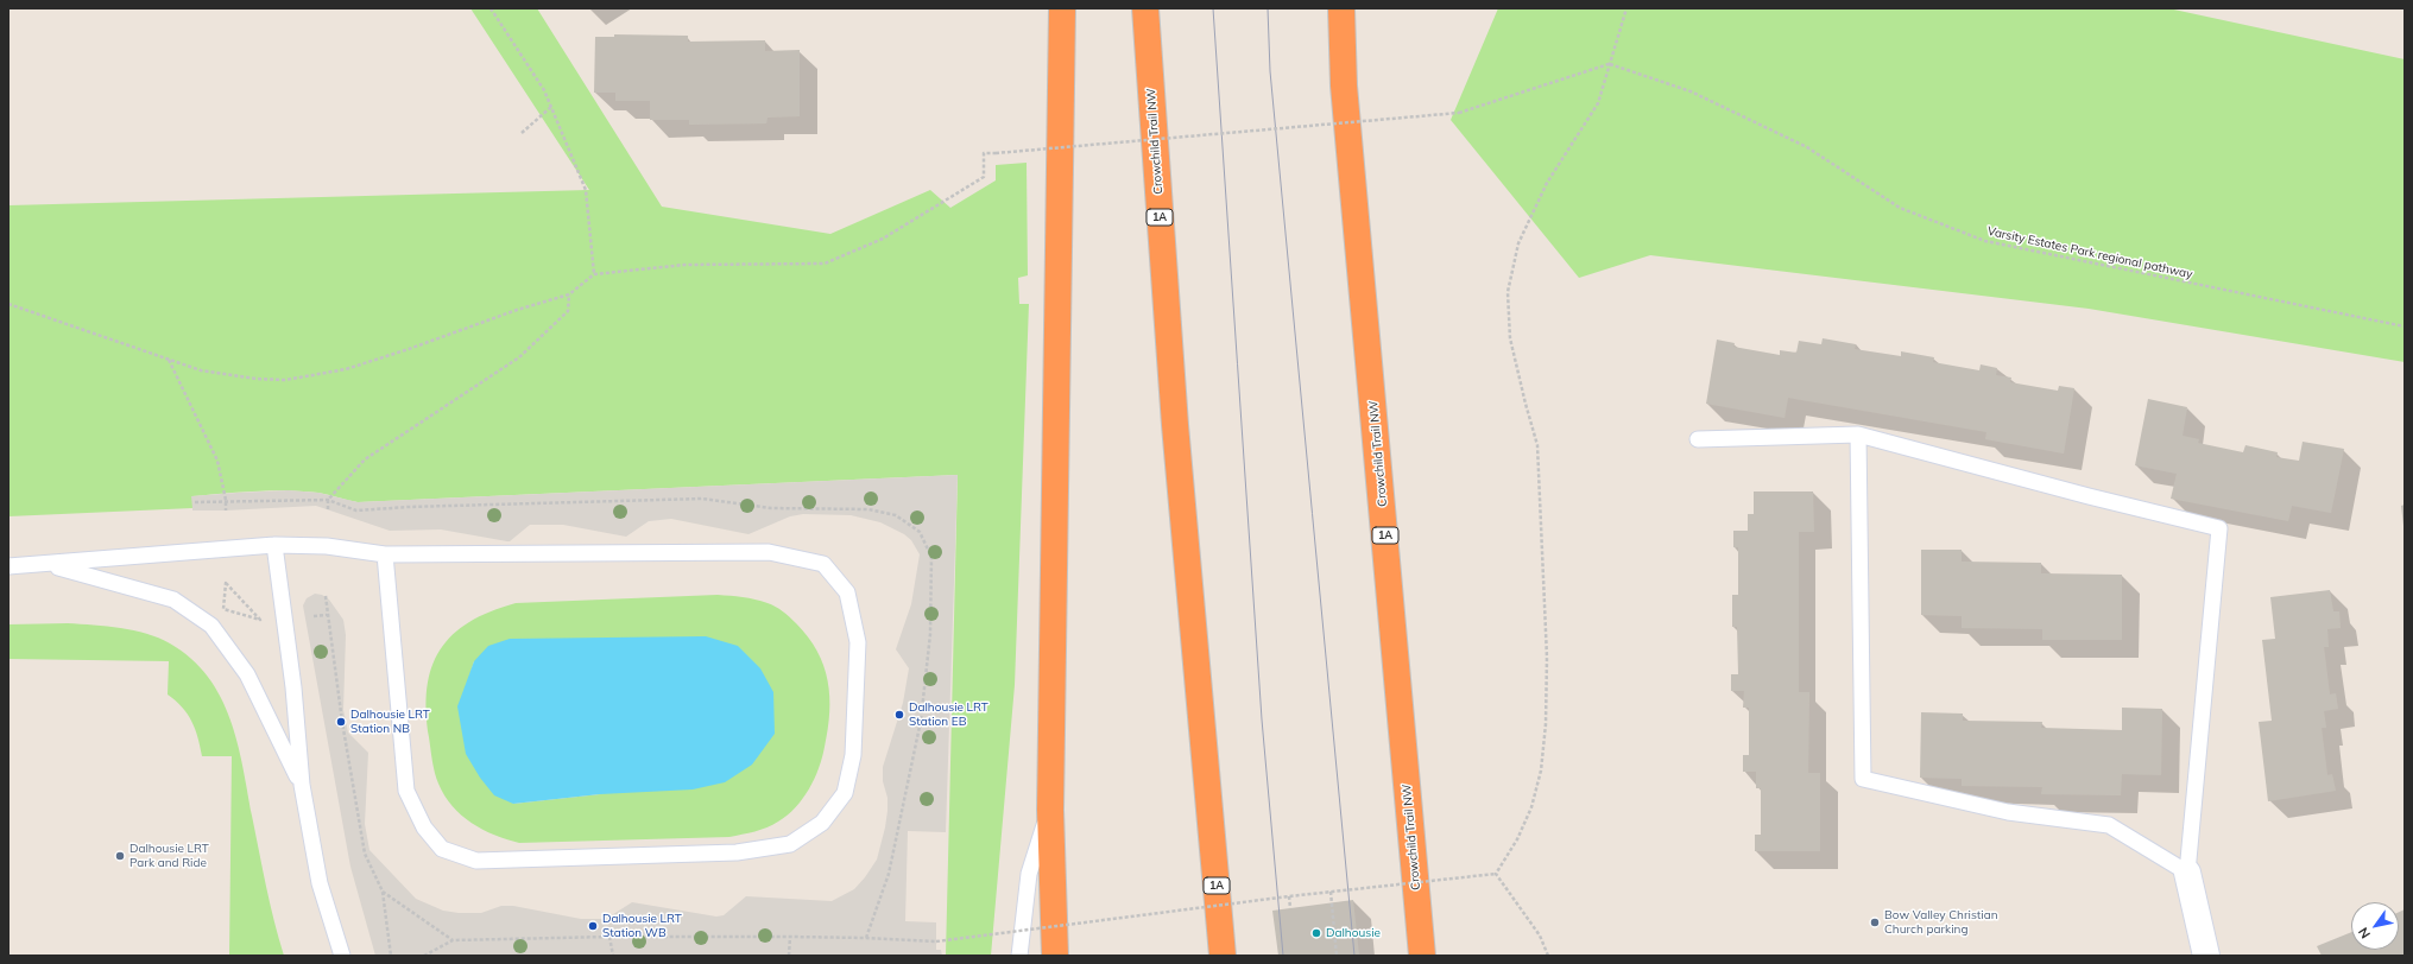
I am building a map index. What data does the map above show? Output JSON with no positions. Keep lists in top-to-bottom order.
{
  "streets": {
    "highway": ["Crowchild Trail NW", "1A"],
    "path": ["Varsity Estates Park regional pathway"]
  },
  "places": [
    "Dalhousie LRT Station EB",
    "Dalhousie LRT Station NB",
    "Dalhousie LRT Park and Ride",
    "Bow Valley Christian Church parking",
    "Dalhousie LRT Station WB",
    "Dalhousie"
  ],
  "north": "bottom left"
}
